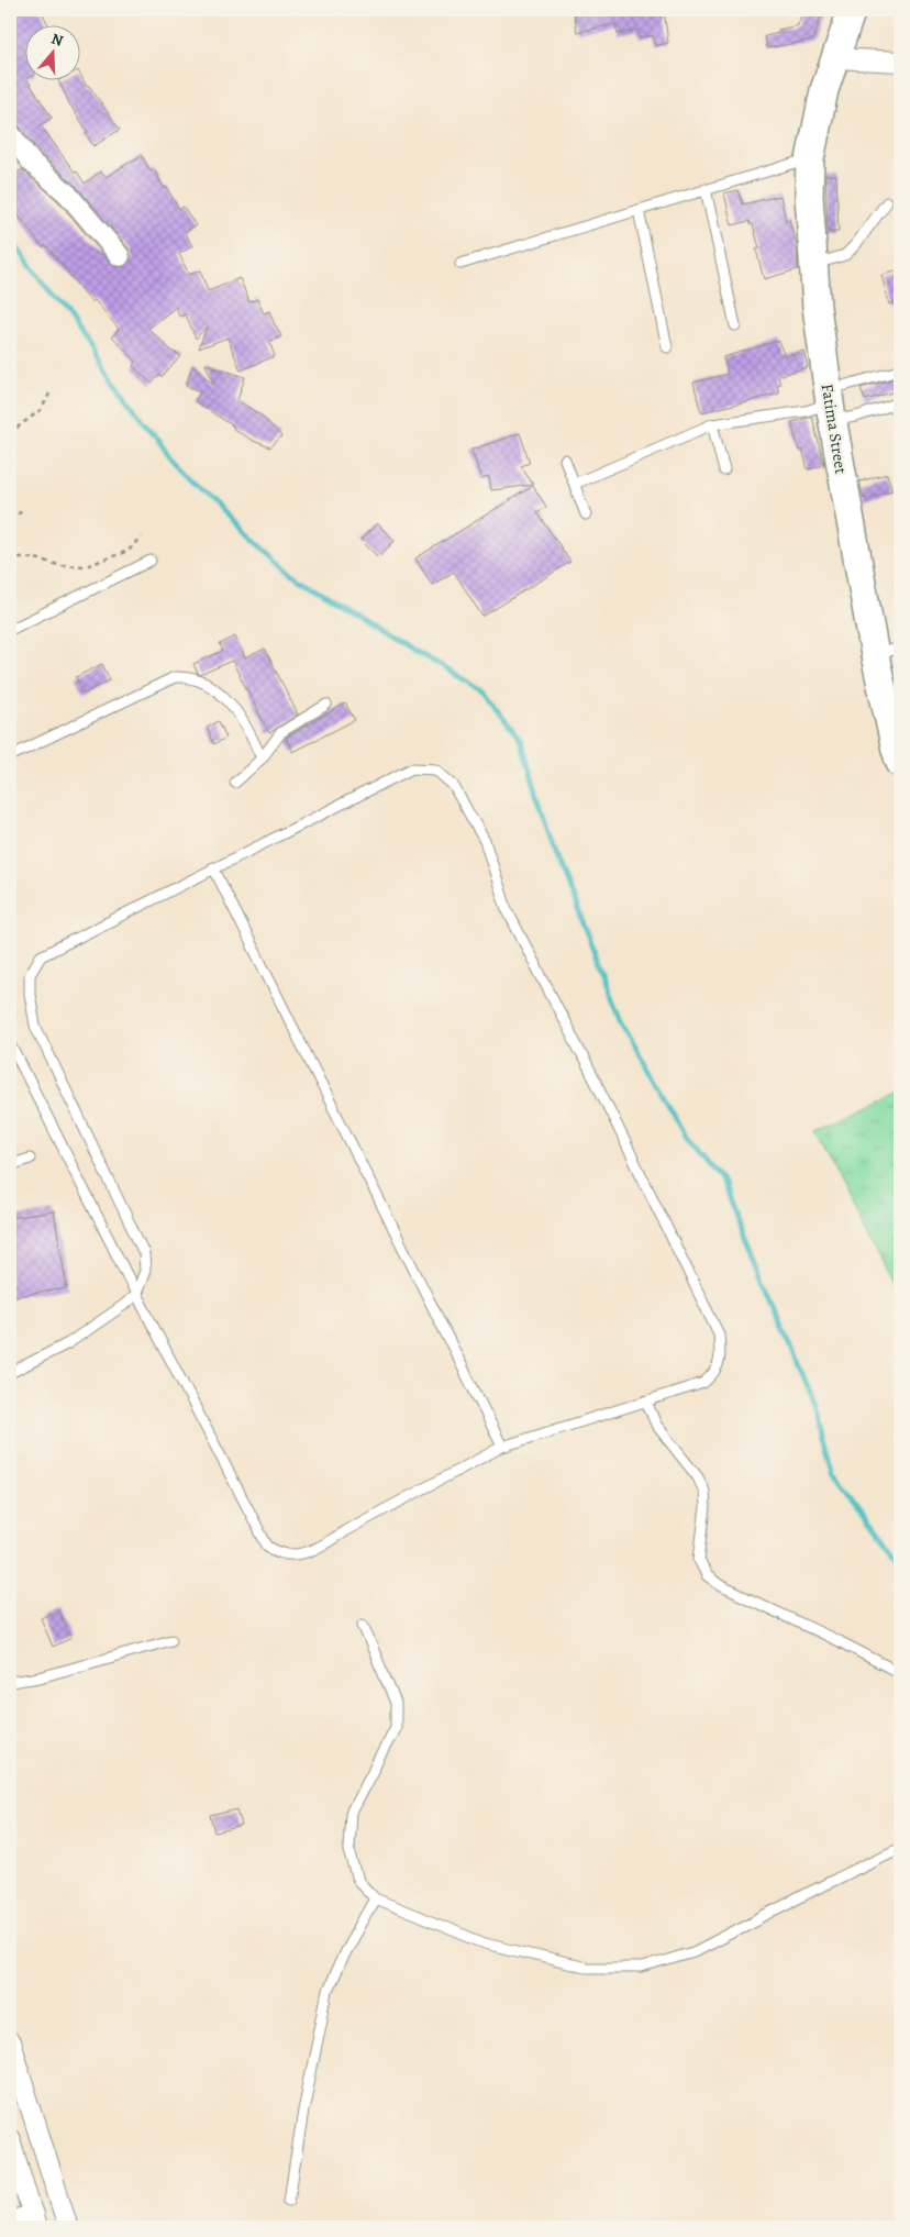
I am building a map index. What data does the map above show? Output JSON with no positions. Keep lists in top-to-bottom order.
{
  "streets": {
    "street": ["Fatima Street"]
  },
  "north": "top"
}
